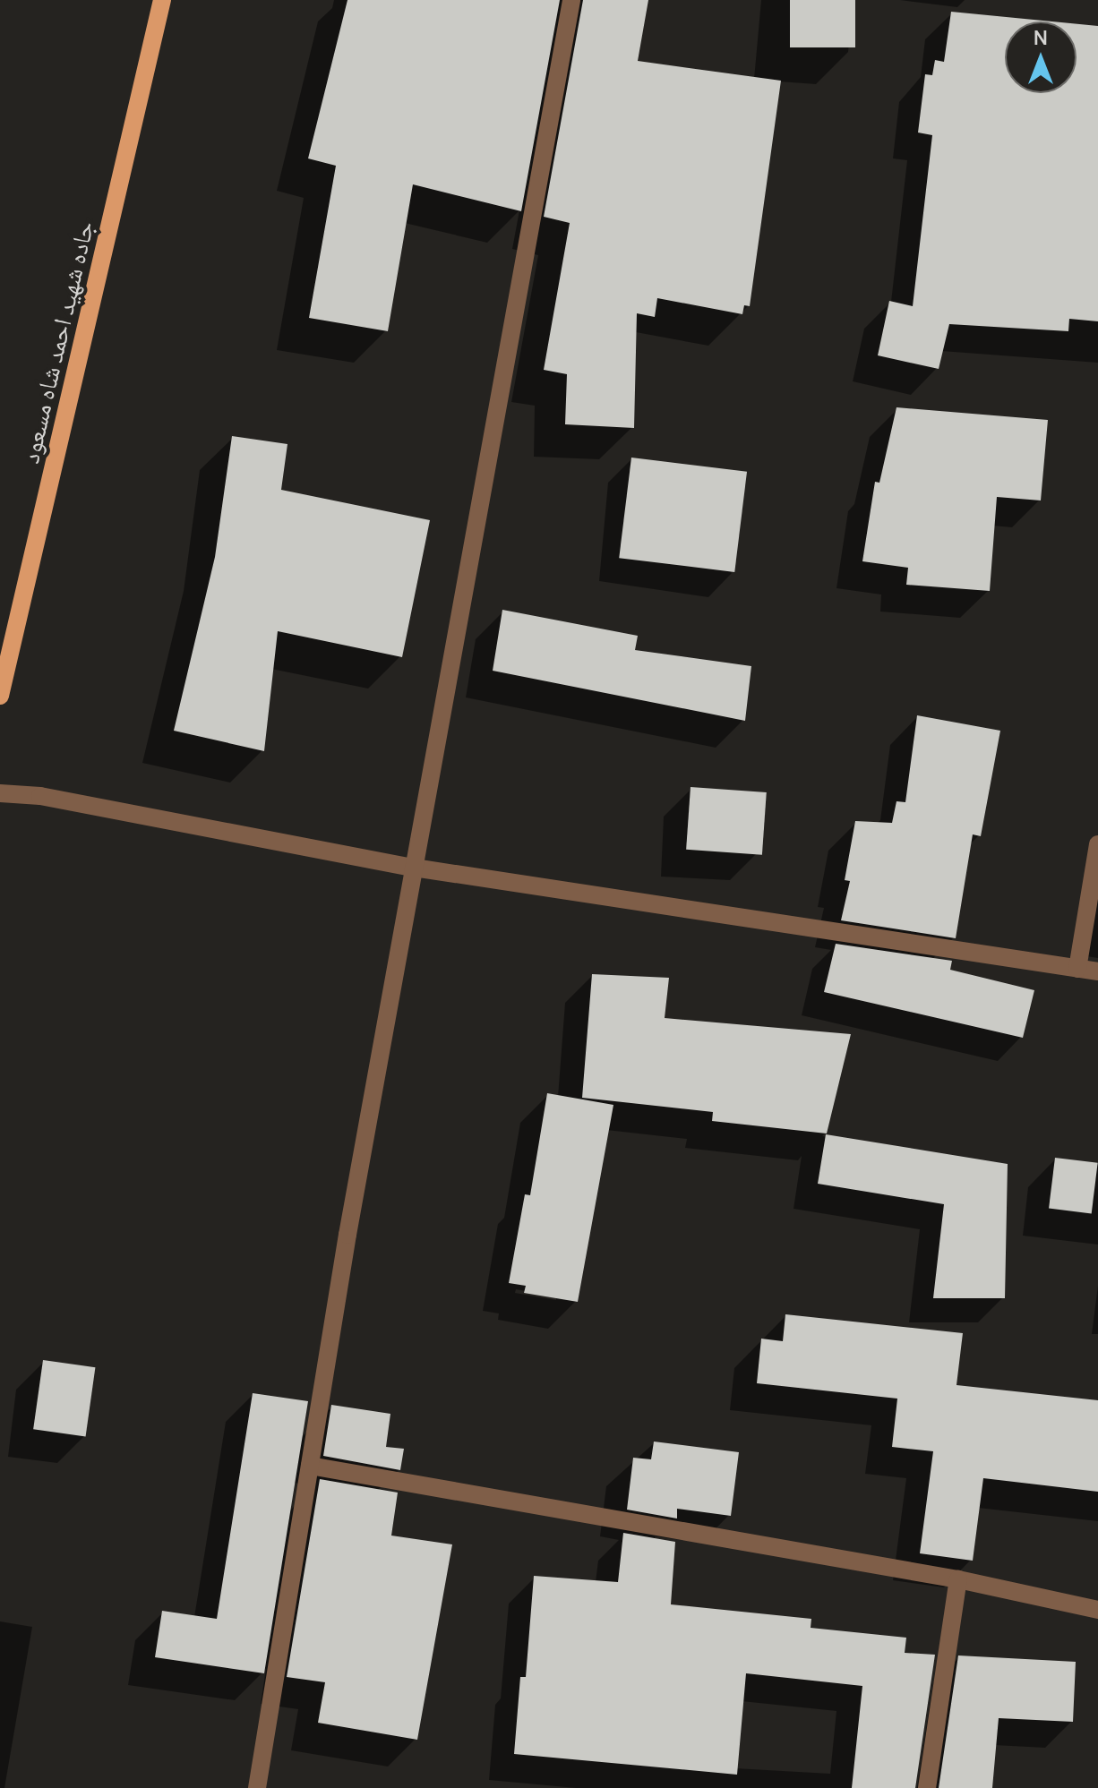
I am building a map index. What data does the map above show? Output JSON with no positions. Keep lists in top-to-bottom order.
{
  "streets": {
    "main road": ["جاده شهيد احمد شاه مسعود"]
  },
  "north": "top"
}
